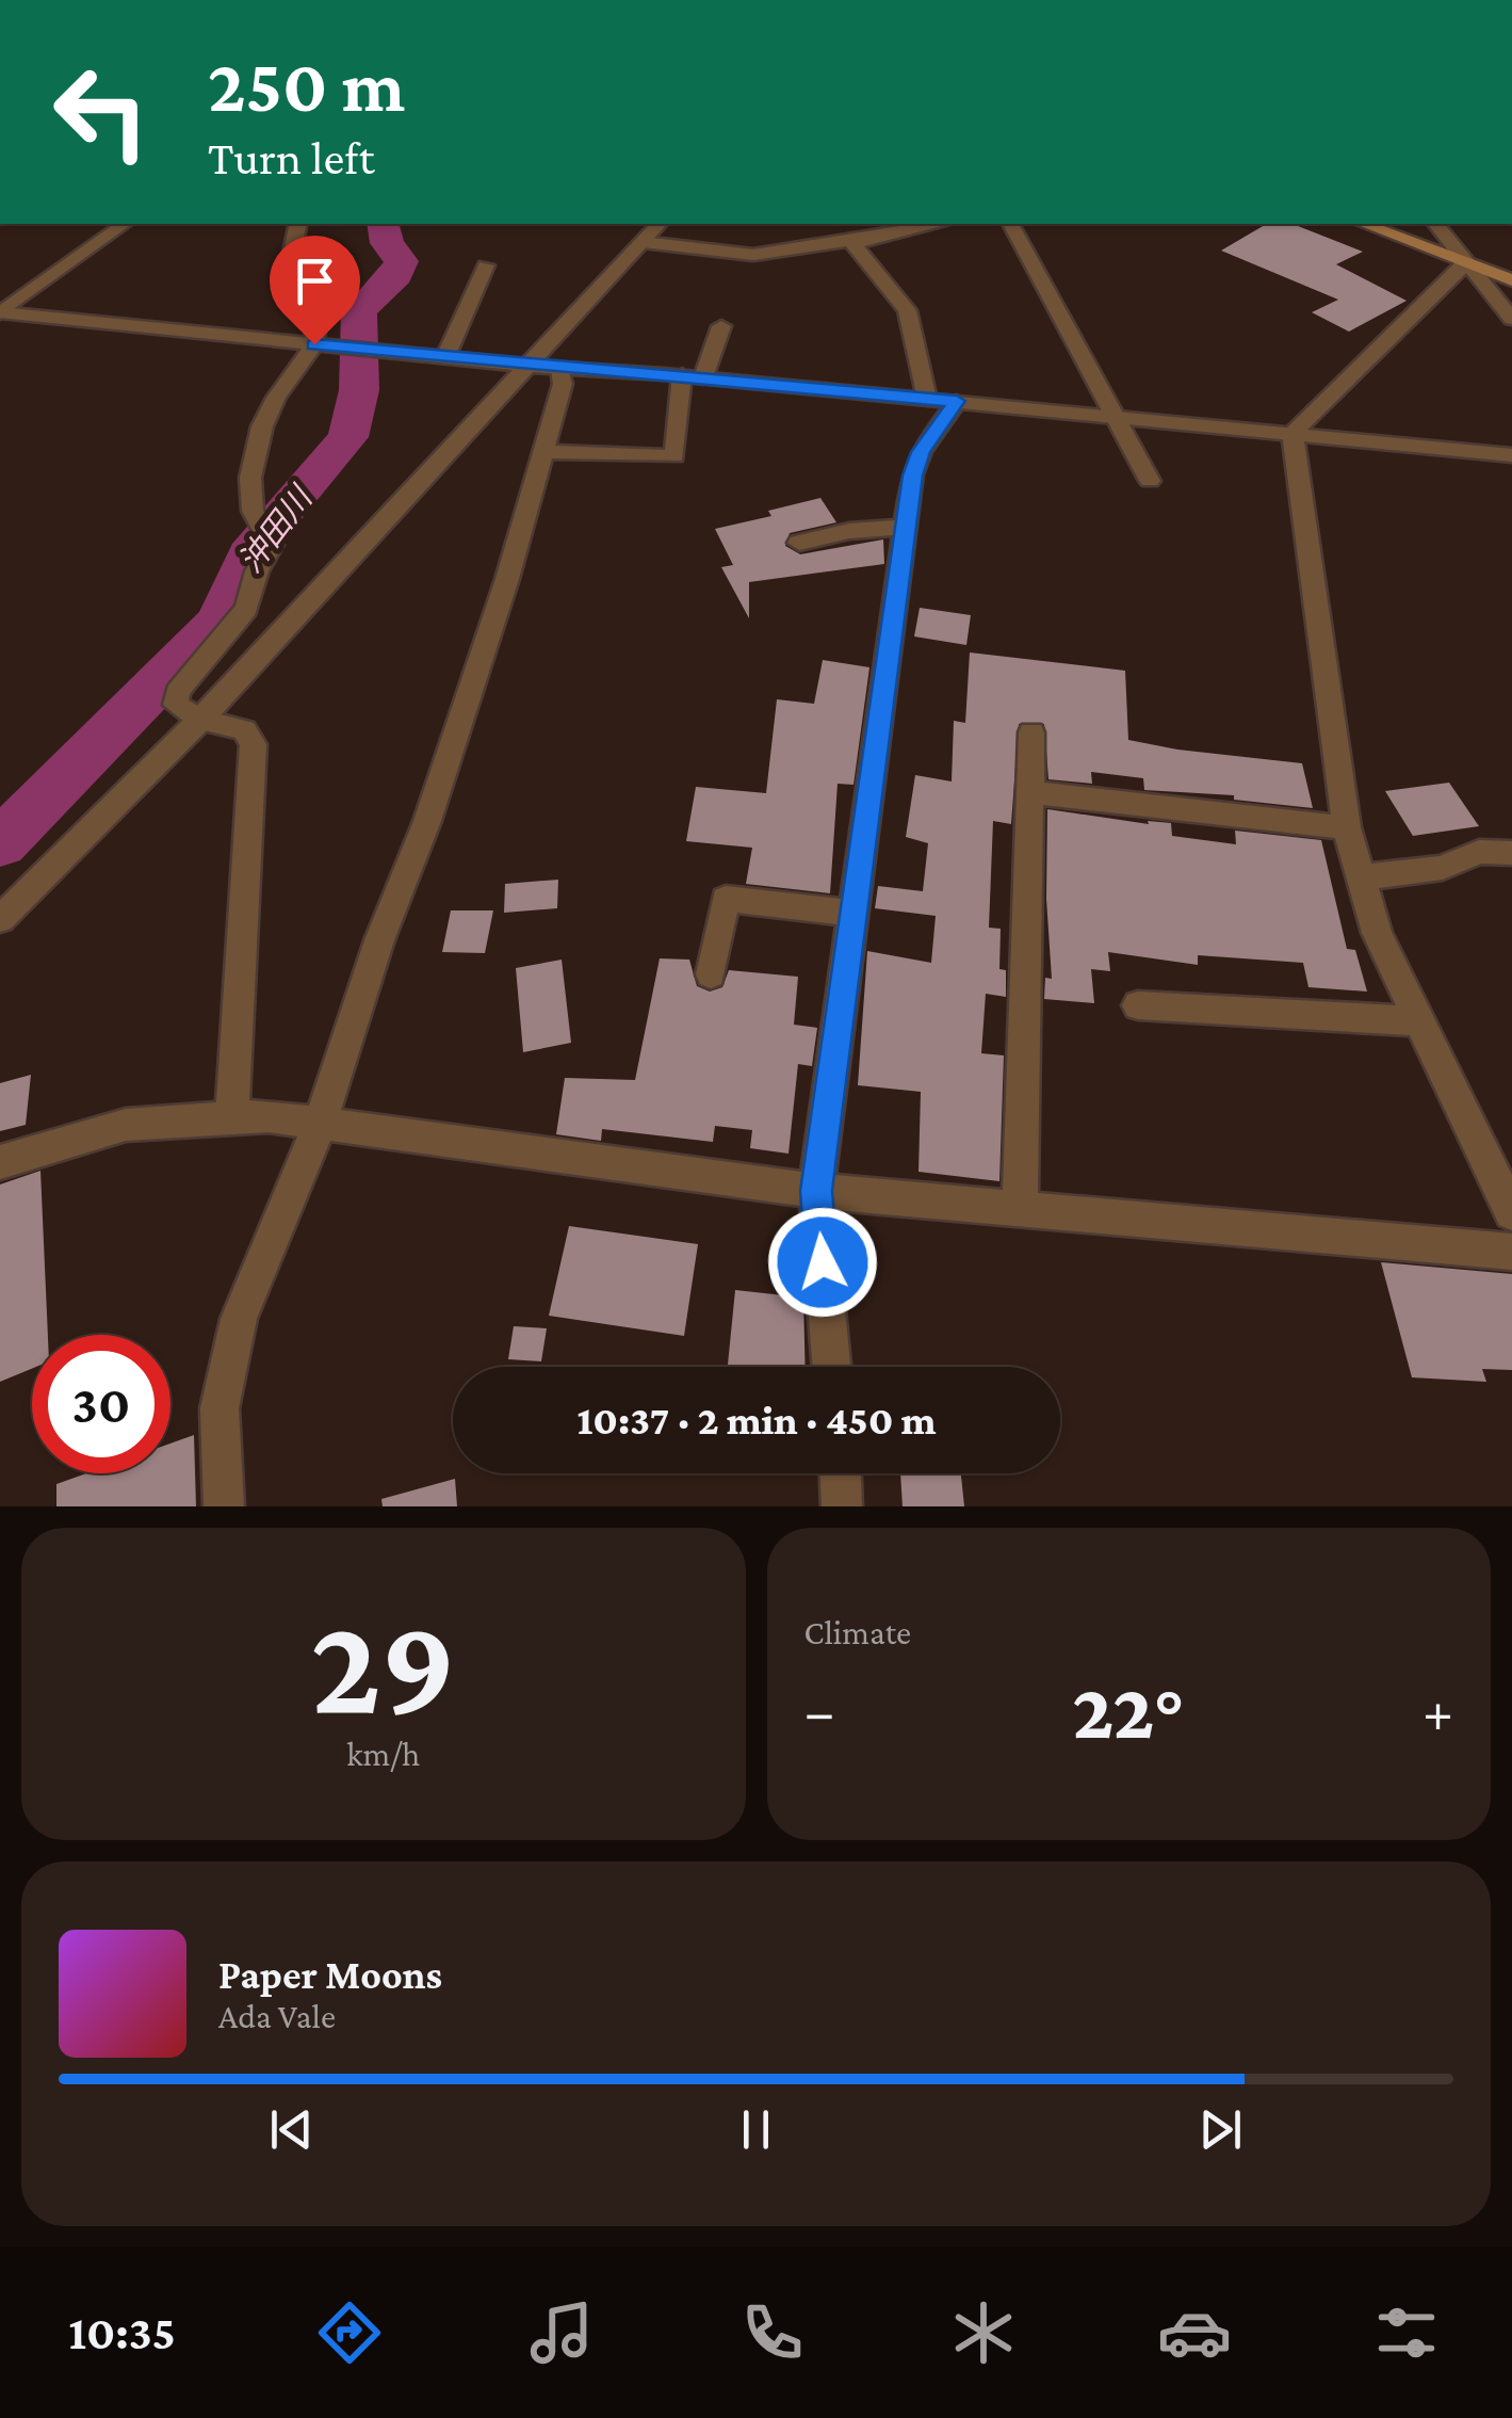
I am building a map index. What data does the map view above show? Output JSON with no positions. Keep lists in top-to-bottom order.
{
  "water": ["沖田川"],
  "page": {
    "turn": ["250 m", "Turn left"],
    "limit": "30",
    "trip": "10:37 · 2 min · 450 m",
    "tile": [
      ["29", "km/h"],
      "Climate"
    ],
    "heat": ["−", "22°", "+"],
    "song": ["Paper Moons", "Ada Vale"],
    "tabs": "10:35"
  }
}
